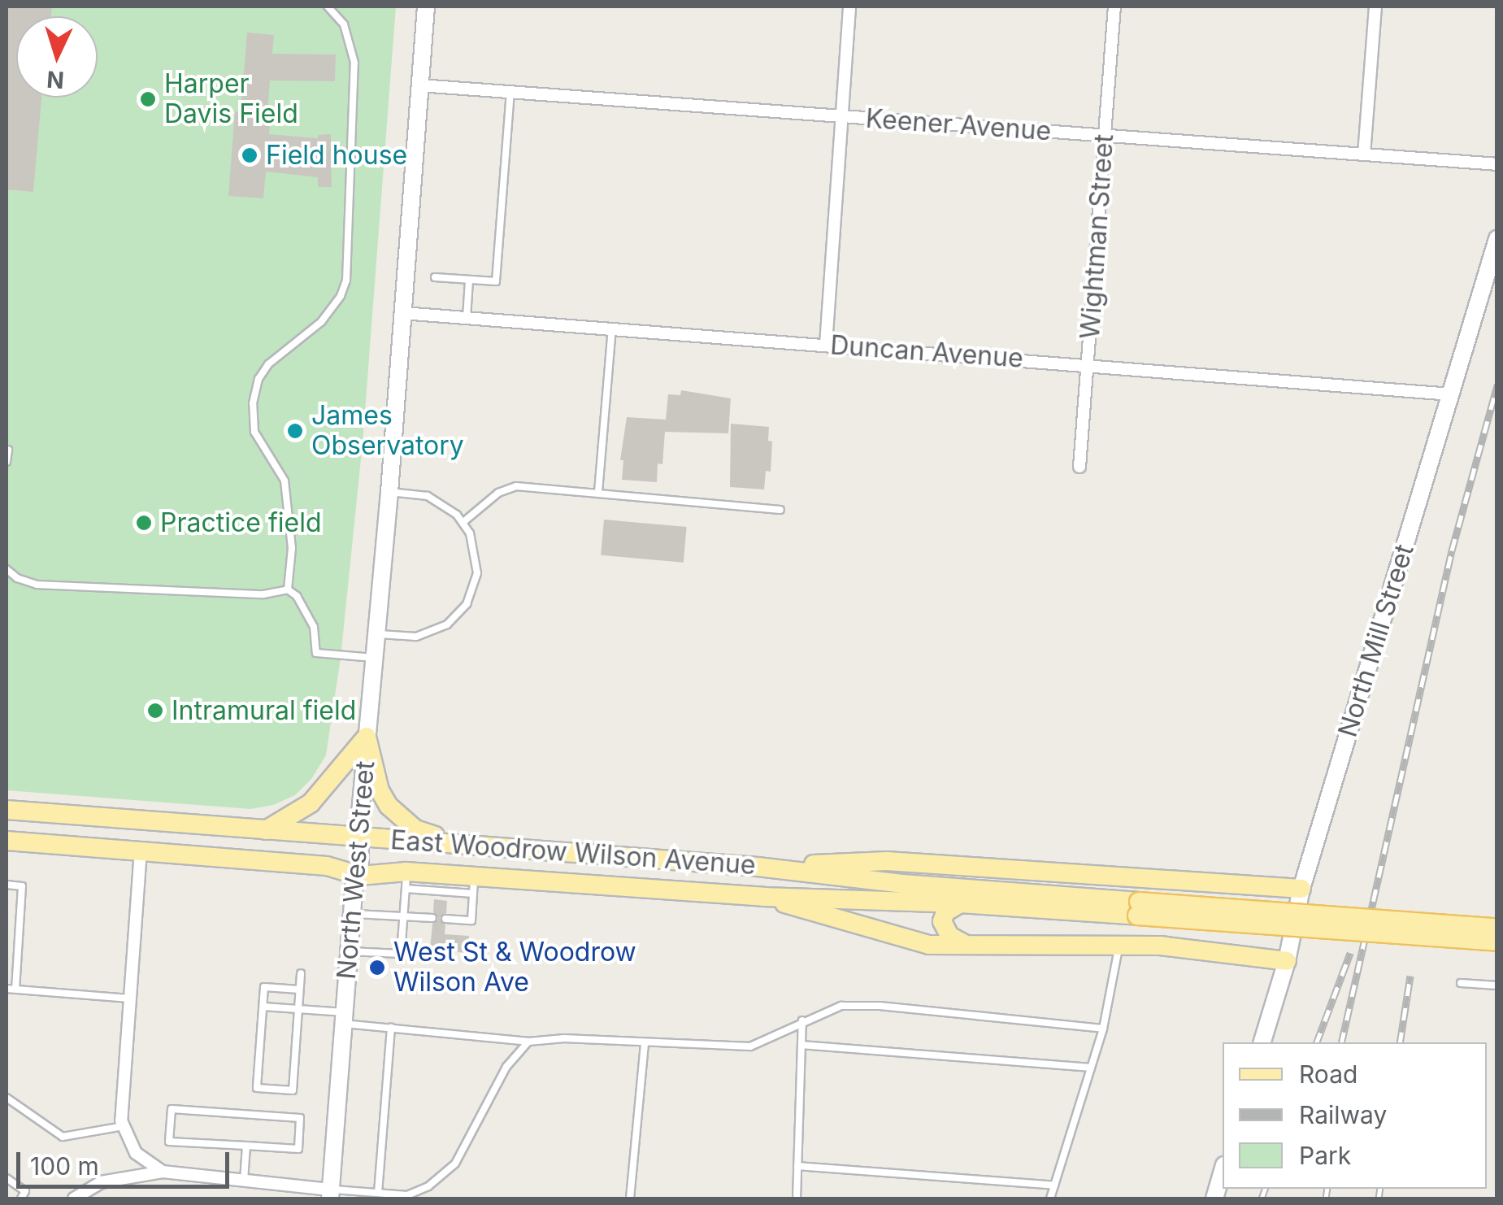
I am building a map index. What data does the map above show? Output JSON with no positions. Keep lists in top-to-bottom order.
{
  "streets": {
    "main road": ["East Woodrow Wilson Avenue"],
    "street": [
      "Keener Avenue",
      "Wightman Street",
      "Duncan Avenue",
      "North Mill Street",
      "North West Street"
    ]
  },
  "crossings": [
    ["Keener Avenue", "Wightman Street"],
    ["Keener Avenue", "North West Street"],
    ["Wightman Street", "Duncan Avenue"],
    ["Duncan Avenue", "North Mill Street"],
    ["Duncan Avenue", "North West Street"],
    ["East Woodrow Wilson Avenue", "North West Street"]
  ],
  "places": [
    "Harper Davis Field",
    "Field house",
    "James Observatory",
    "Practice field",
    "Intramural field",
    "West St & Woodrow Wilson Ave"
  ],
  "legend": ["Road", "Railway", "Park"],
  "scale_bar": "100 m",
  "north": "bottom"
}
